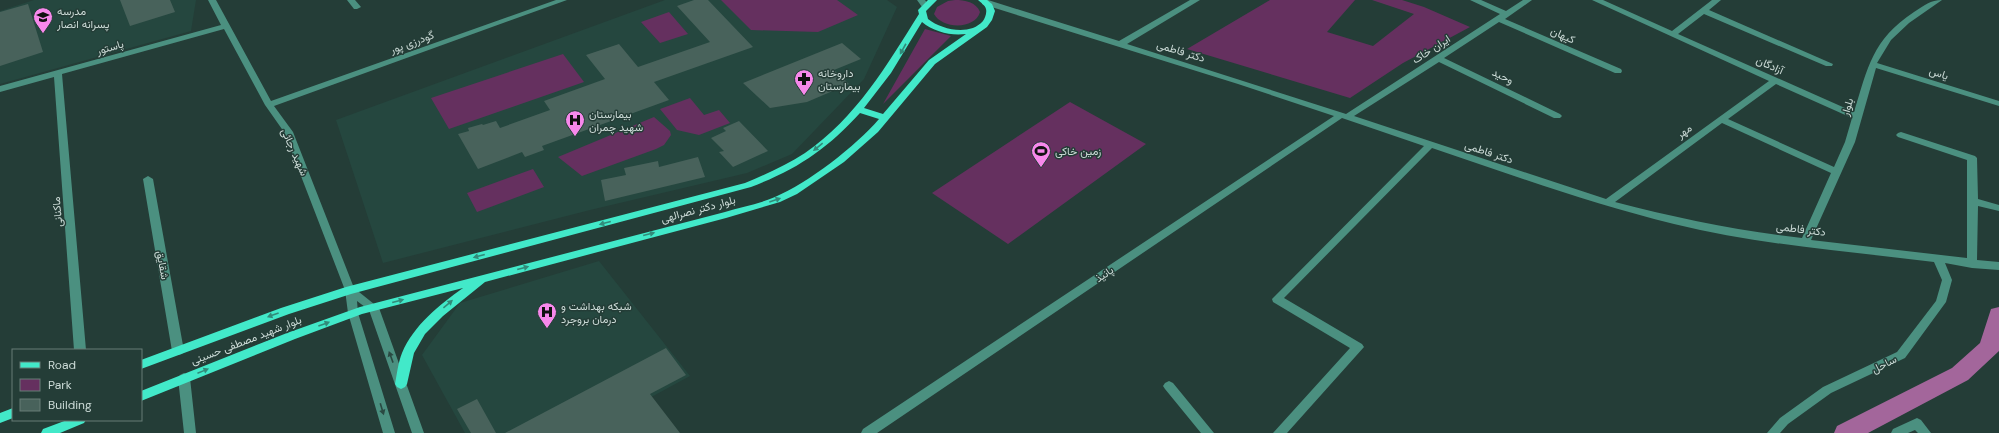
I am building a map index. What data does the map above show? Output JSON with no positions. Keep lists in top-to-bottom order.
{
  "streets": {
    "main road": ["بلوار دکتر نصرالهی", "بلوار شهید مصطفی حسینی"],
    "street": [
      "کیهان",
      "گودرزی پور",
      "پاستور",
      "ایران خاک",
      "دکتر فاطمی",
      "آزادگان",
      "یاس",
      "وحید",
      "بلوار",
      "مهر",
      "شهید رجائی",
      "ماکنانی",
      "شقایق",
      "پانیذ",
      "ساحل"
    ]
  },
  "crossings": [
    ["کیهان", "ایران خاک"],
    ["گودرزی پور", "شهید رجائی"],
    ["پاستور", "شهید رجائی"],
    ["پاستور", "ماکنانی"],
    ["ایران خاک", "دکتر فاطمی"],
    ["ایران خاک", "وحید"],
    ["ایران خاک", "پانیذ"],
    ["دکتر فاطمی", "بلوار"],
    ["دکتر فاطمی", "مهر"],
    ["دکتر فاطمی", "پانیذ"],
    ["دکتر فاطمی", "ساحل"],
    ["آزادگان", "بلوار"],
    ["آزادگان", "مهر"],
    ["یاس", "بلوار"],
    ["شهید رجائی", "بلوار دکتر نصرالهی"],
    ["شهید رجائی", "بلوار شهید مصطفی حسینی"],
    ["بلوار دکتر نصرالهی", "بلوار شهید مصطفی حسینی"],
    ["شقایق", "بلوار شهید مصطفی حسینی"]
  ],
  "places": {
    "school or university": ["مدرسه پسرانه انصار"],
    "pharmacy": ["داروخانه بیمارستان"],
    "hospital": ["بیمارستان شهید چمران", "شبکه بهداشت و درمان بروجرد"],
    "sports": ["زمین خاکی"]
  },
  "legend": ["Road", "Park", "Building"]
}
